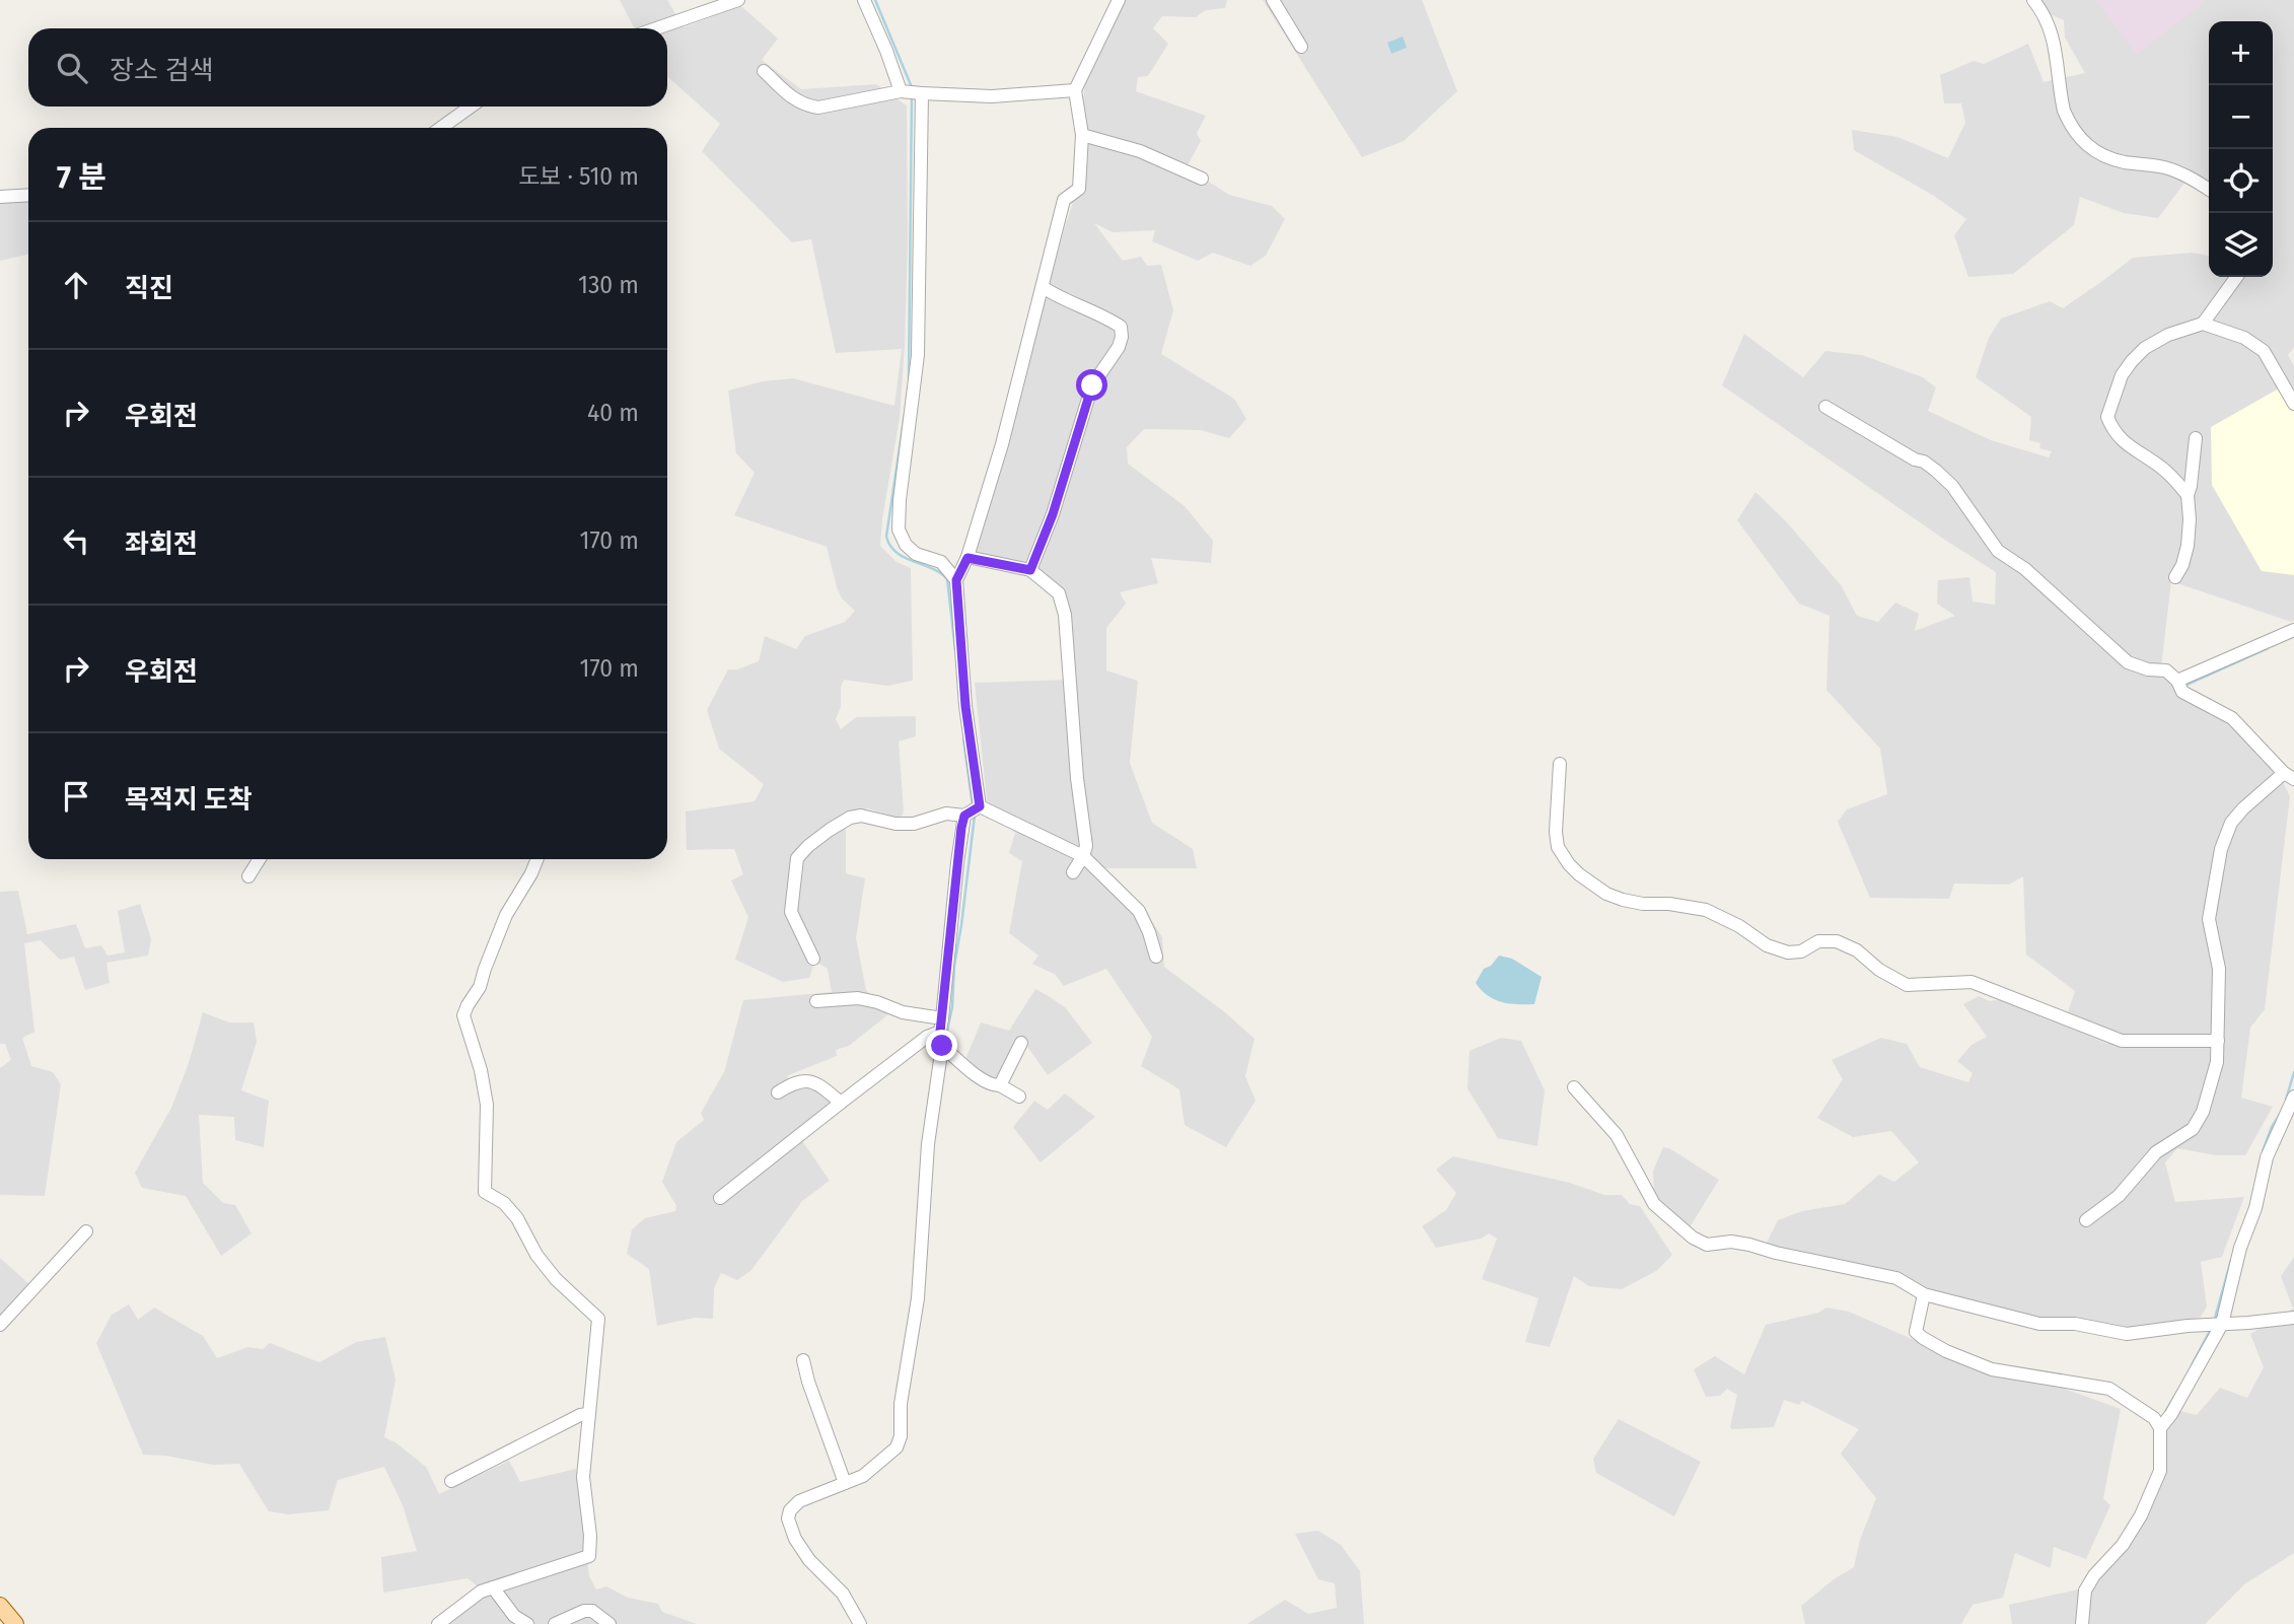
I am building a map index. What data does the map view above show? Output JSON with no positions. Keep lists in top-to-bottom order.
{
  "page": {
    "map_buttons": ["+", "−"],
    "search": "장소 검색",
    "heading": ["7 분", "도보 · 510 m"],
    "list": [
      ["직진", "130 m"],
      ["우회전", "40 m"],
      ["좌회전", "170 m"],
      ["우회전", "170 m"],
      "목적지 도착"
    ]
  }
}
